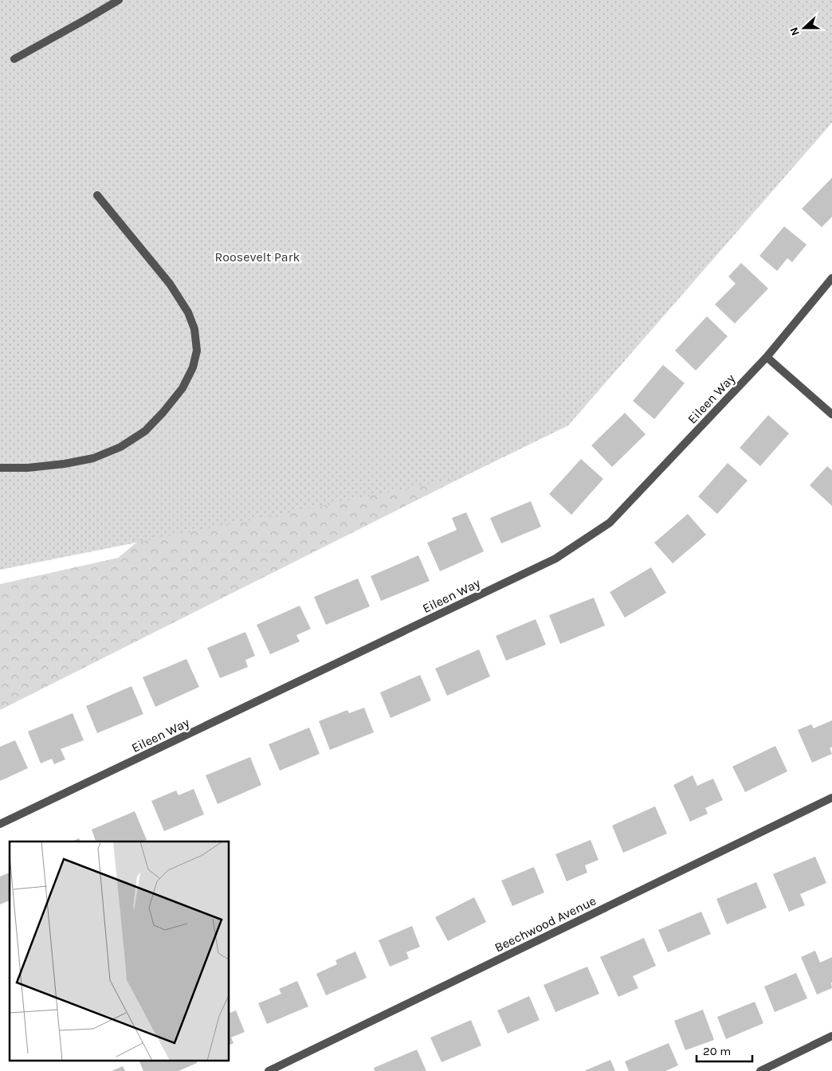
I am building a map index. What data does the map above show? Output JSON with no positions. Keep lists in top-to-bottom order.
{
  "streets": {
    "street": ["Eileen Way", "Beechwood Avenue"]
  },
  "parks": ["Roosevelt Park"],
  "scale_bar": "20 m",
  "north": "left"
}
